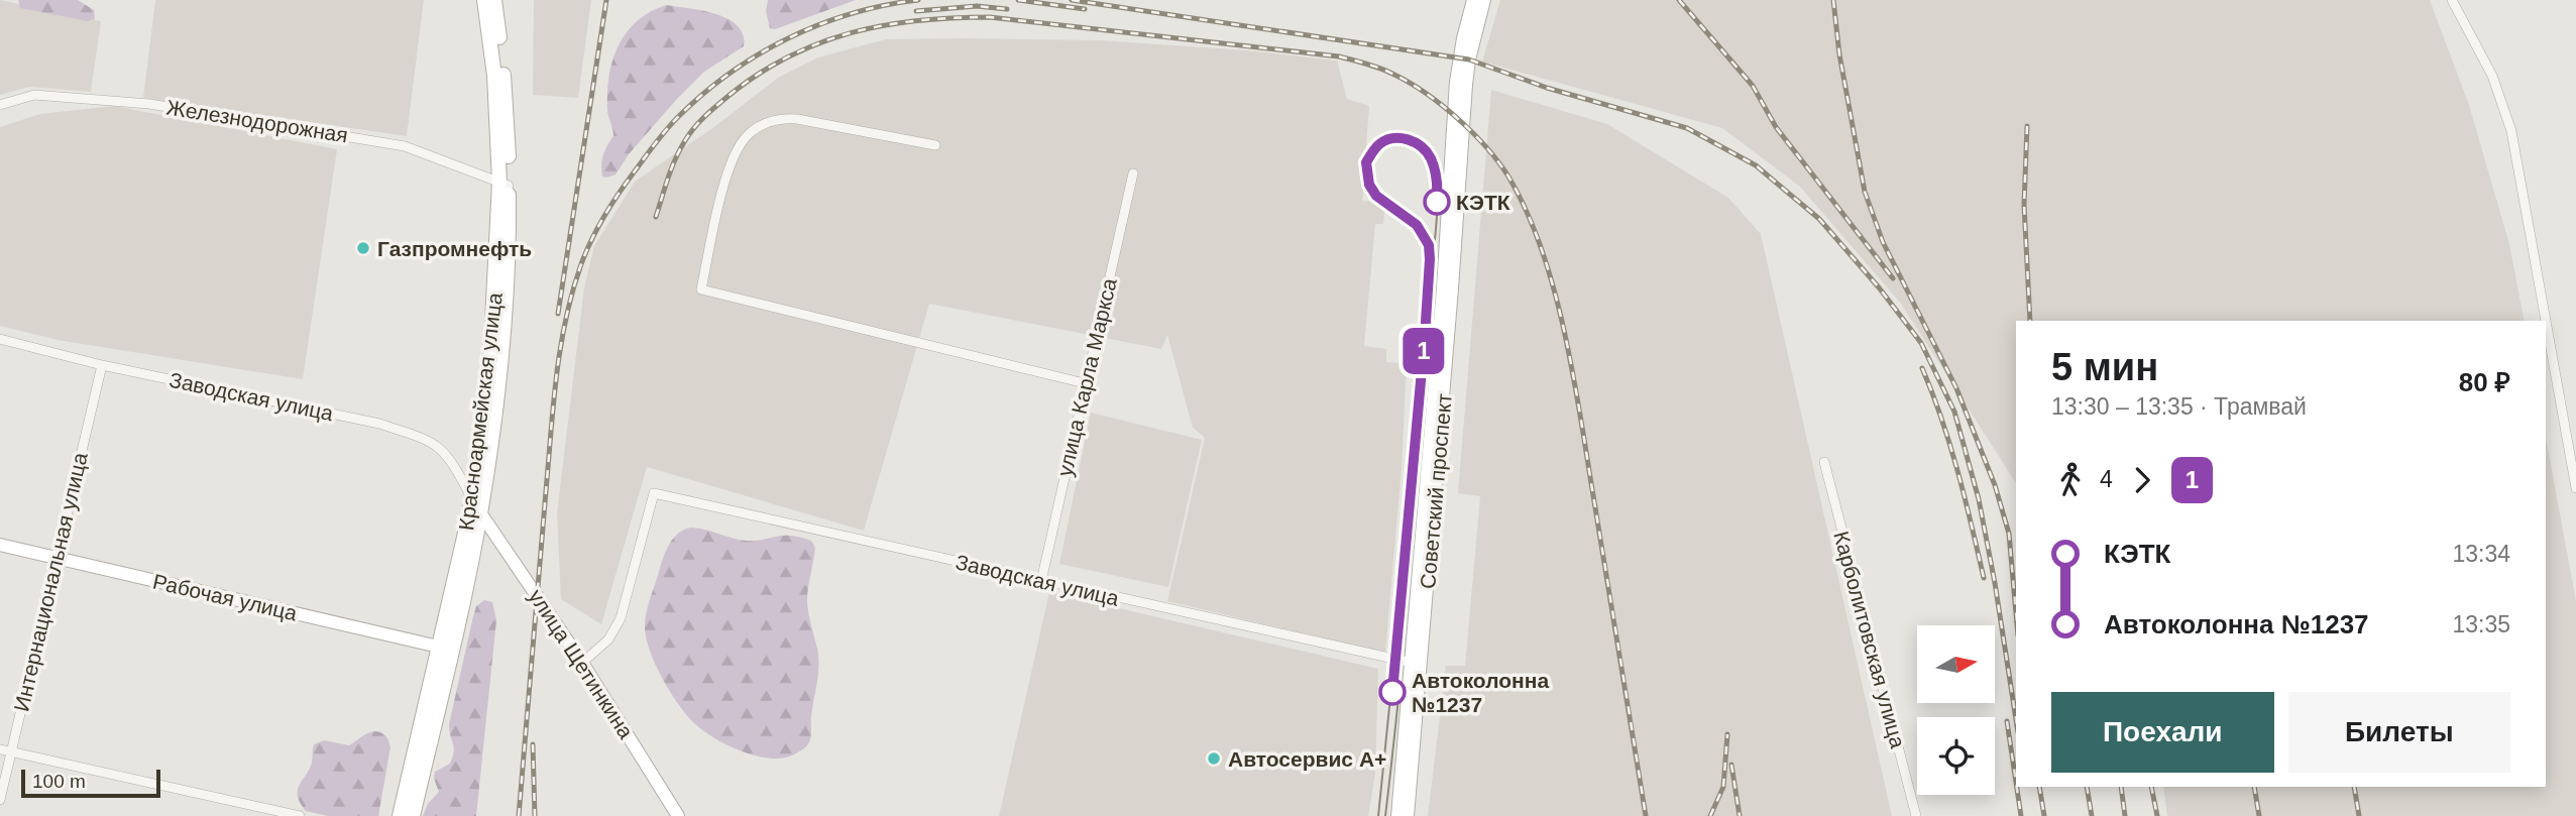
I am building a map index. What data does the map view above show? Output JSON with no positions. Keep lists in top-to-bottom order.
{
  "streets": {
    "main road": [
      "Красноармейская улица",
      "Советский проспект",
      "Рабочая улица",
      "улица Щетинкина"
    ],
    "street": [
      "Железнодорожная",
      "улица Карла Маркса",
      "Заводская улица",
      "Интернациональная улица",
      "Карболитовская улица"
    ]
  },
  "crossings": [
    ["Железнодорожная", "Красноармейская улица"],
    ["улица Карла Маркса", "Заводская улица"],
    ["Заводская улица", "Красноармейская улица"],
    ["Заводская улица", "Советский проспект"],
    ["Заводская улица", "Интернациональная улица"],
    ["Заводская улица", "улица Щетинкина"],
    ["Красноармейская улица", "Рабочая улица"],
    ["Красноармейская улица", "улица Щетинкина"],
    ["Интернациональная улица", "Рабочая улица"]
  ],
  "places": [
    "КЭТК",
    "Газпромнефть",
    "Автоколонна №1237",
    "Автосервис А+"
  ],
  "lines": ["tram line 1"],
  "scale_bar": "100 m",
  "north": "right",
  "page": {
    "on_map": "1",
    "heading": ["5 мин", "13:30 – 13:35 · Трамвай", "80 ₽"],
    "legs": ["4", "1"],
    "list": [
      {
        "name": "КЭТК",
        "value": "13:34"
      },
      {
        "name": "Автоколонна №1237",
        "value": "13:35"
      }
    ],
    "buttons": ["Поехали", "Билеты"],
    "scale": "100 m"
  }
}
